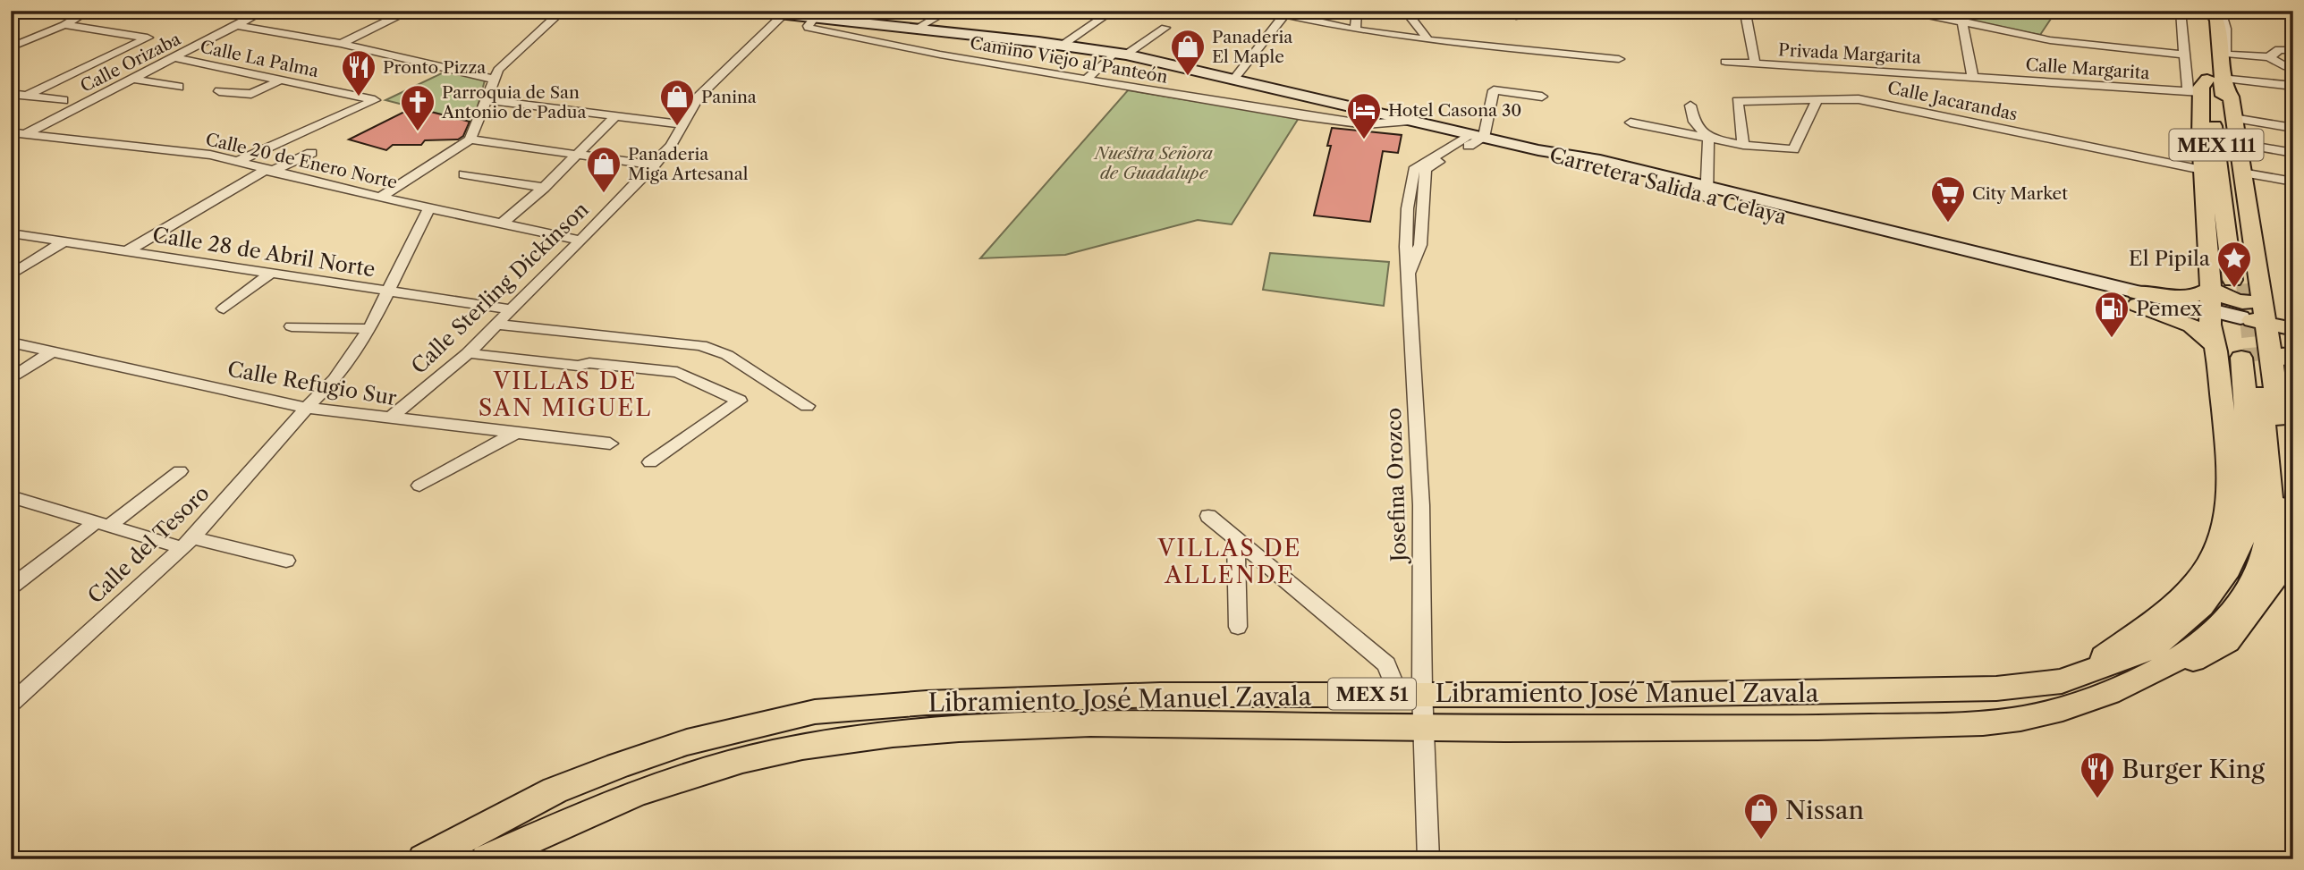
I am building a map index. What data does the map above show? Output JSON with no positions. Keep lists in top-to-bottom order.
{
  "streets": {
    "main road": [
      "MEX 111",
      "Carretera Salida a Celaya",
      "Libramiento José Manuel Zavala",
      "MEX 51"
    ],
    "street": [
      "Privada Margarita",
      "Calle La Palma",
      "Camino Viejo al Panteón",
      "Calle Orizaba",
      "Calle Margarita",
      "Calle Jacarandas",
      "Calle 20 de Enero Norte",
      "Calle 28 de Abril Norte",
      "Calle Sterling Dickinson",
      "Calle Refugio Sur",
      "Josefina Orozco",
      "Calle del Tesoro"
    ]
  },
  "crossings": [
    ["Privada Margarita", "Calle Margarita"],
    ["Calle La Palma", "Calle Orizaba"],
    ["Calle La Palma", "Calle 20 de Enero Norte"],
    ["Camino Viejo al Panteón", "Carretera Salida a Celaya"],
    ["Calle Orizaba", "Calle 20 de Enero Norte"],
    ["Calle Margarita", "MEX 111"],
    ["Calle Margarita", "Libramiento José Manuel Zavala"],
    ["MEX 111", "Libramiento José Manuel Zavala"],
    ["Calle 20 de Enero Norte", "Calle Sterling Dickinson"],
    ["Calle 20 de Enero Norte", "Calle del Tesoro"],
    ["Carretera Salida a Celaya", "Calle Sterling Dickinson"],
    ["Carretera Salida a Celaya", "Josefina Orozco"],
    ["Calle 28 de Abril Norte", "Calle Sterling Dickinson"],
    ["Calle 28 de Abril Norte", "Calle del Tesoro"],
    ["Calle Sterling Dickinson", "Calle Refugio Sur"],
    ["Calle Refugio Sur", "Calle del Tesoro"],
    ["Josefina Orozco", "Libramiento José Manuel Zavala"]
  ],
  "districts": ["VILLAS DE SAN MIGUEL", "VILLAS DE ALLENDE"],
  "parks": ["Nuestra Señora de Guadalupe"],
  "places": {
    "shop": [
      "Panaderia El Maple",
      "Panina",
      "Panaderia Miga Artesanal",
      "Nissan"
    ],
    "restaurant": ["Pronto Pizza", "Burger King"],
    "church": ["Parroquia de San Antonio de Padua"],
    "hotel": ["Hotel Casona 30"],
    "supermarket": ["City Market"],
    "place": ["El Pipila"],
    "fuel station": ["Pemex"]
  }
}
